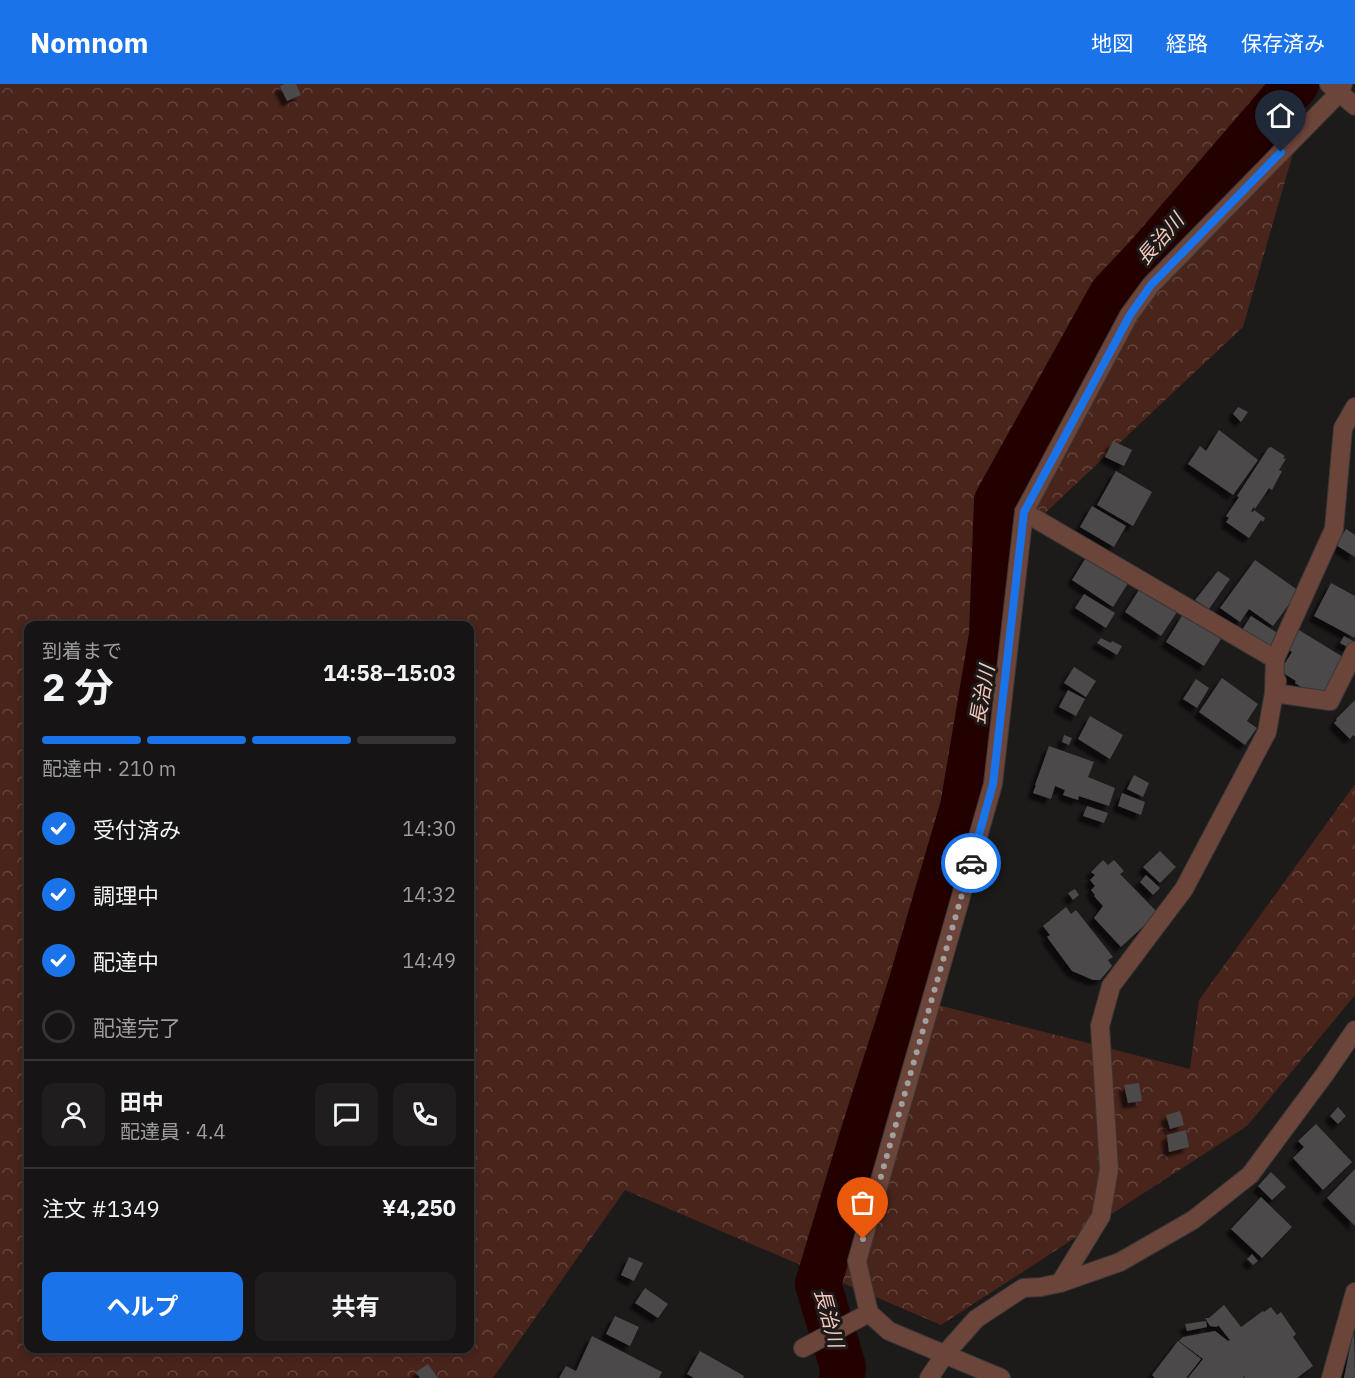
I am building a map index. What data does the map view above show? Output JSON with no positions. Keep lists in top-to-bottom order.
{
  "water": ["長治川"],
  "page": {
    "header": "Nomnom",
    "nav": ["地図", "経路", "保存済み"],
    "heading": ["2 分", "到着まで", "14:58–15:03"],
    "panel": [
      "田中",
      "配達員 · 4.4",
      "注文 #1349",
      "¥4,250"
    ],
    "bar": "配達中 · 210 m",
    "list": [
      ["受付済み", "14:30"],
      ["調理中", "14:32"],
      ["配達中", "14:49"],
      "配達完了"
    ],
    "buttons": ["ヘルプ", "共有"]
  }
}
